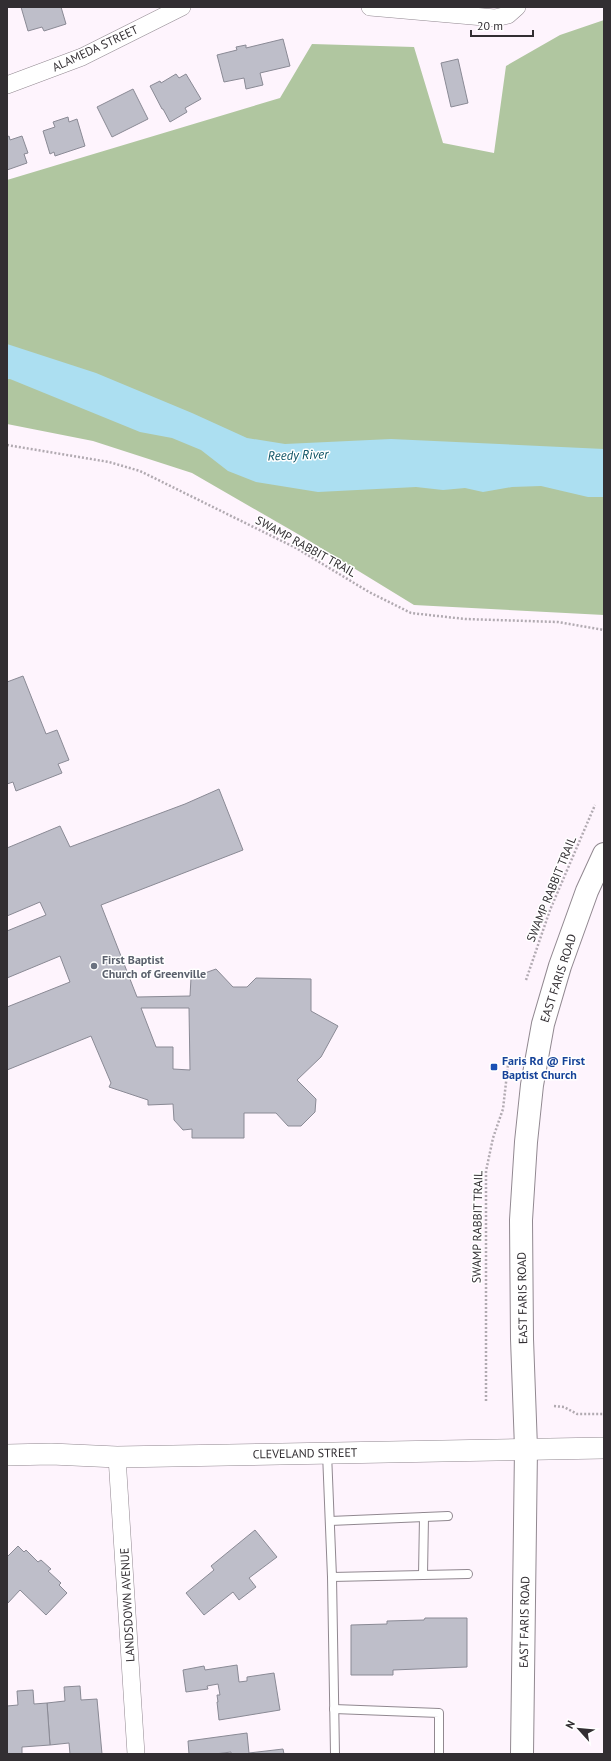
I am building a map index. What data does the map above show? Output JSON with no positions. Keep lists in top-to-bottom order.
{
  "streets": {
    "main road": ["EAST FARIS ROAD"],
    "street": ["ALAMEDA STREET", "CLEVELAND STREET", "LANDSDOWN AVENUE"],
    "path": ["SWAMP RABBIT TRAIL"]
  },
  "crossings": [
    ["EAST FARIS ROAD", "CLEVELAND STREET"],
    ["CLEVELAND STREET", "LANDSDOWN AVENUE"]
  ],
  "water": ["Reedy River"],
  "places": {
    "other": ["First Baptist Church of Greenville"],
    "transit": ["Faris Rd @ First Baptist Church"]
  },
  "scale_bar": "20 m",
  "north": "top left"
}
